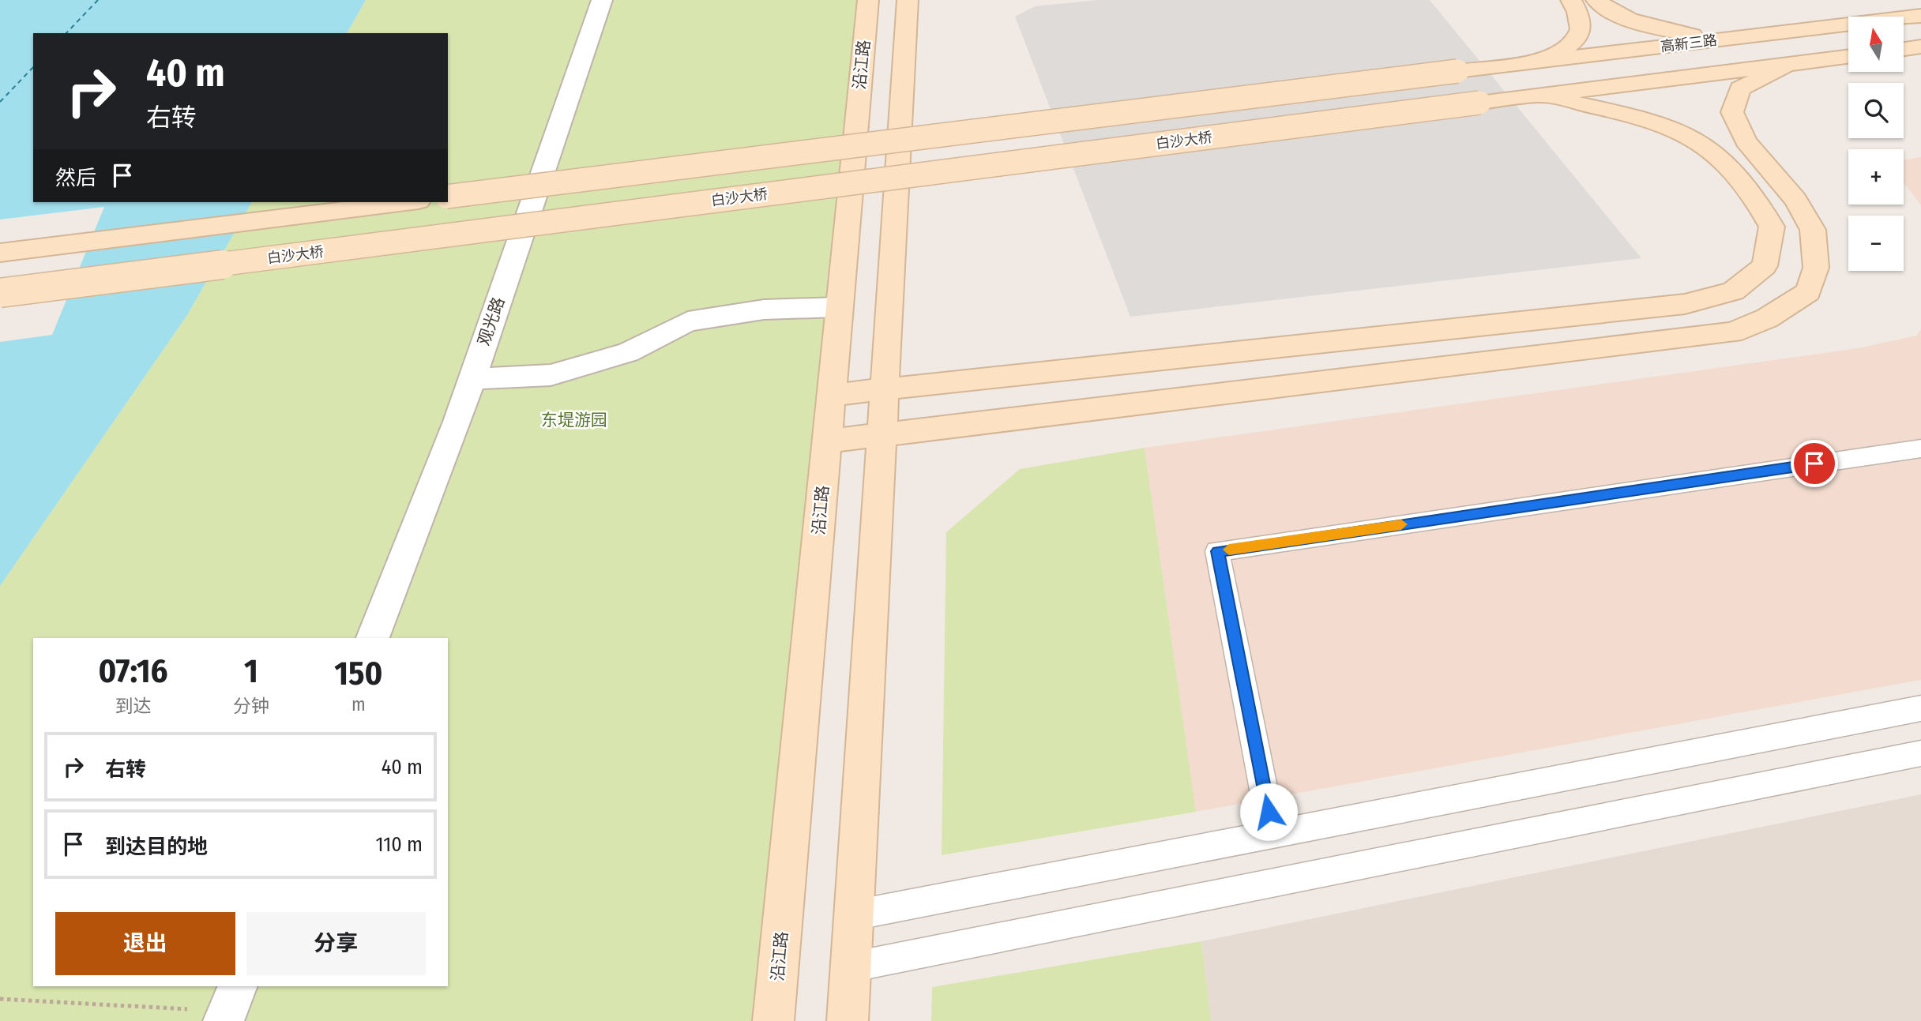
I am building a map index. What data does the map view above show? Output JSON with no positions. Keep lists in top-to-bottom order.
{
  "streets": {
    "main road": ["高新三路", "沿江路", "白沙大桥"],
    "street": ["观光路"]
  },
  "crossings": [
    ["高新三路", "白沙大桥"]
  ],
  "parks": ["东堤游园"],
  "north": "top",
  "page": {
    "map_buttons": ["+", "−"],
    "turn": ["40 m", "右转"],
    "then": "然后",
    "eta": [
      "07:16",
      "到达",
      "1",
      "分钟",
      "150",
      "m"
    ],
    "list": [
      {
        "name": "右转",
        "value": "40 m"
      },
      {
        "name": "到达目的地",
        "value": "110 m"
      }
    ],
    "buttons": ["退出", "分享"]
  }
}
